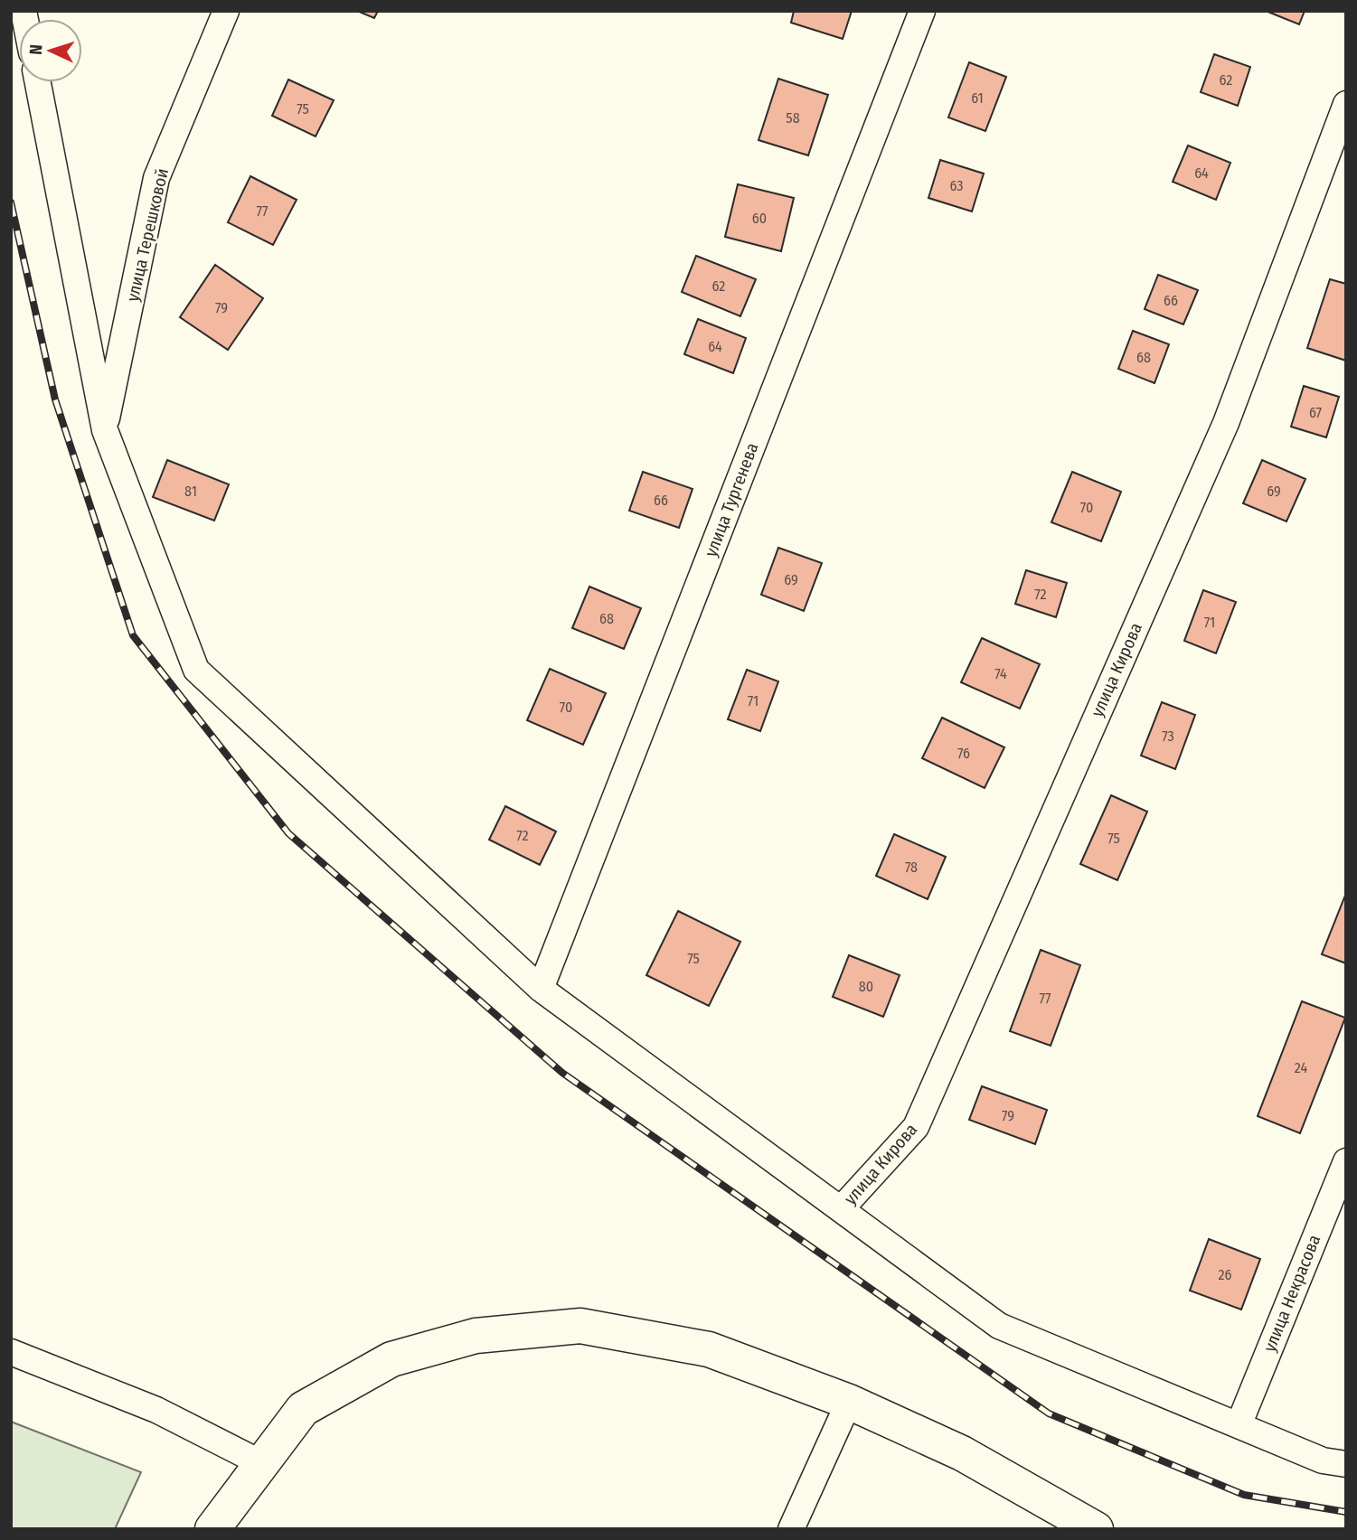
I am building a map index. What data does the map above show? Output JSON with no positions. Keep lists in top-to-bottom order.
{
  "streets": {
    "street": [
      "улица Терешковой",
      "улица Тургенева",
      "улица Кирова",
      "улица Некрасова"
    ]
  },
  "house_numbers": [
    "62",
    "61",
    "75",
    "58",
    "64",
    "63",
    "77",
    "60",
    "62",
    "66",
    "79",
    "64",
    "68",
    "67",
    "81",
    "69",
    "66",
    "70",
    "69",
    "72",
    "68",
    "71",
    "74",
    "71",
    "70",
    "73",
    "76",
    "72",
    "75",
    "78",
    "75",
    "80",
    "77",
    "24",
    "79",
    "26"
  ],
  "north": "left"
}
